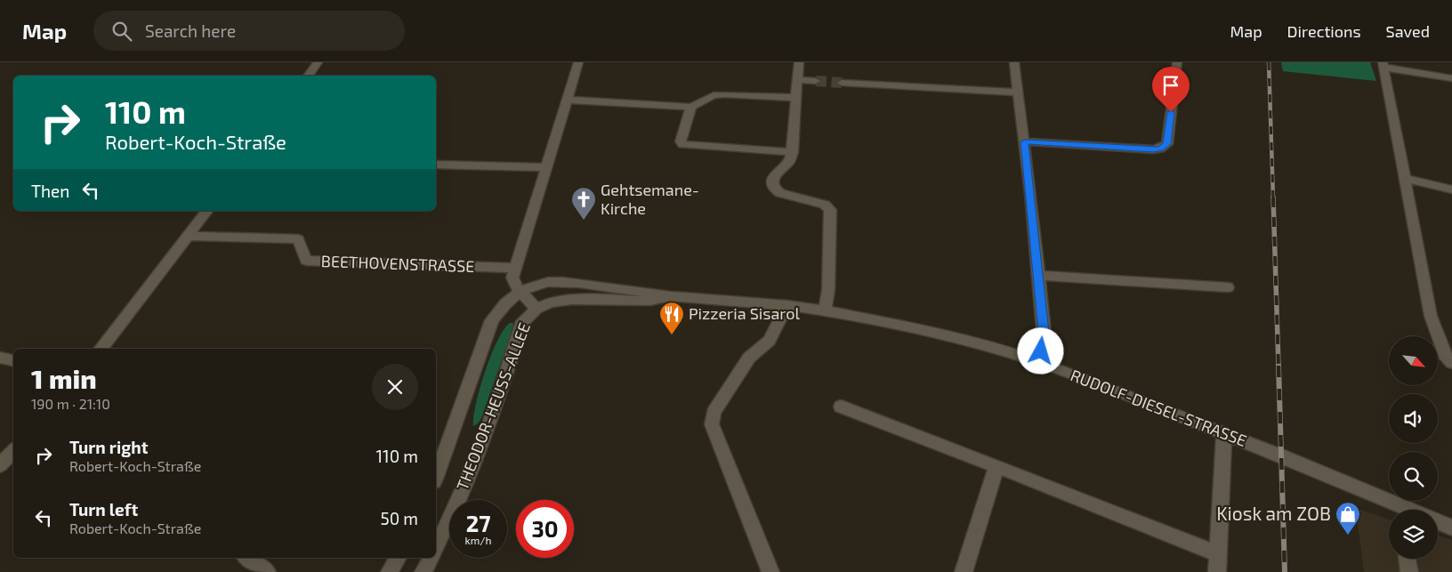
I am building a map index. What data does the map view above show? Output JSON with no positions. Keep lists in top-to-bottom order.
{
  "streets": {
    "street": ["BEETHOVENSTRASSE", "THEODOR-HEUSS-ALLEE", "RUDOLF-DIESEL-STRASSE"]
  },
  "crossings": [
    ["BEETHOVENSTRASSE", "THEODOR-HEUSS-ALLEE"],
    ["THEODOR-HEUSS-ALLEE", "RUDOLF-DIESEL-STRASSE"]
  ],
  "places": {
    "church": ["Gehtsemane- Kirche"],
    "restaurant": ["Pizzeria Sisarol"],
    "shop": ["Kiosk am ZOB"]
  },
  "north": "bottom right",
  "page": {
    "header": "Map",
    "search": "Search here",
    "nav": ["Map", "Directions", "Saved"],
    "turn": ["110 m", "Robert-Koch-Straße"],
    "then": "Then",
    "heading": ["1 min", "190 m · 21:10"],
    "list": [
      {
        "name": "Turn right",
        "note": "Robert-Koch-Straße",
        "value": "110 m"
      },
      {
        "name": "Turn left",
        "note": "Robert-Koch-Straße",
        "value": "50 m"
      }
    ],
    "speed": "27 km/h",
    "limit": "30"
  }
}
